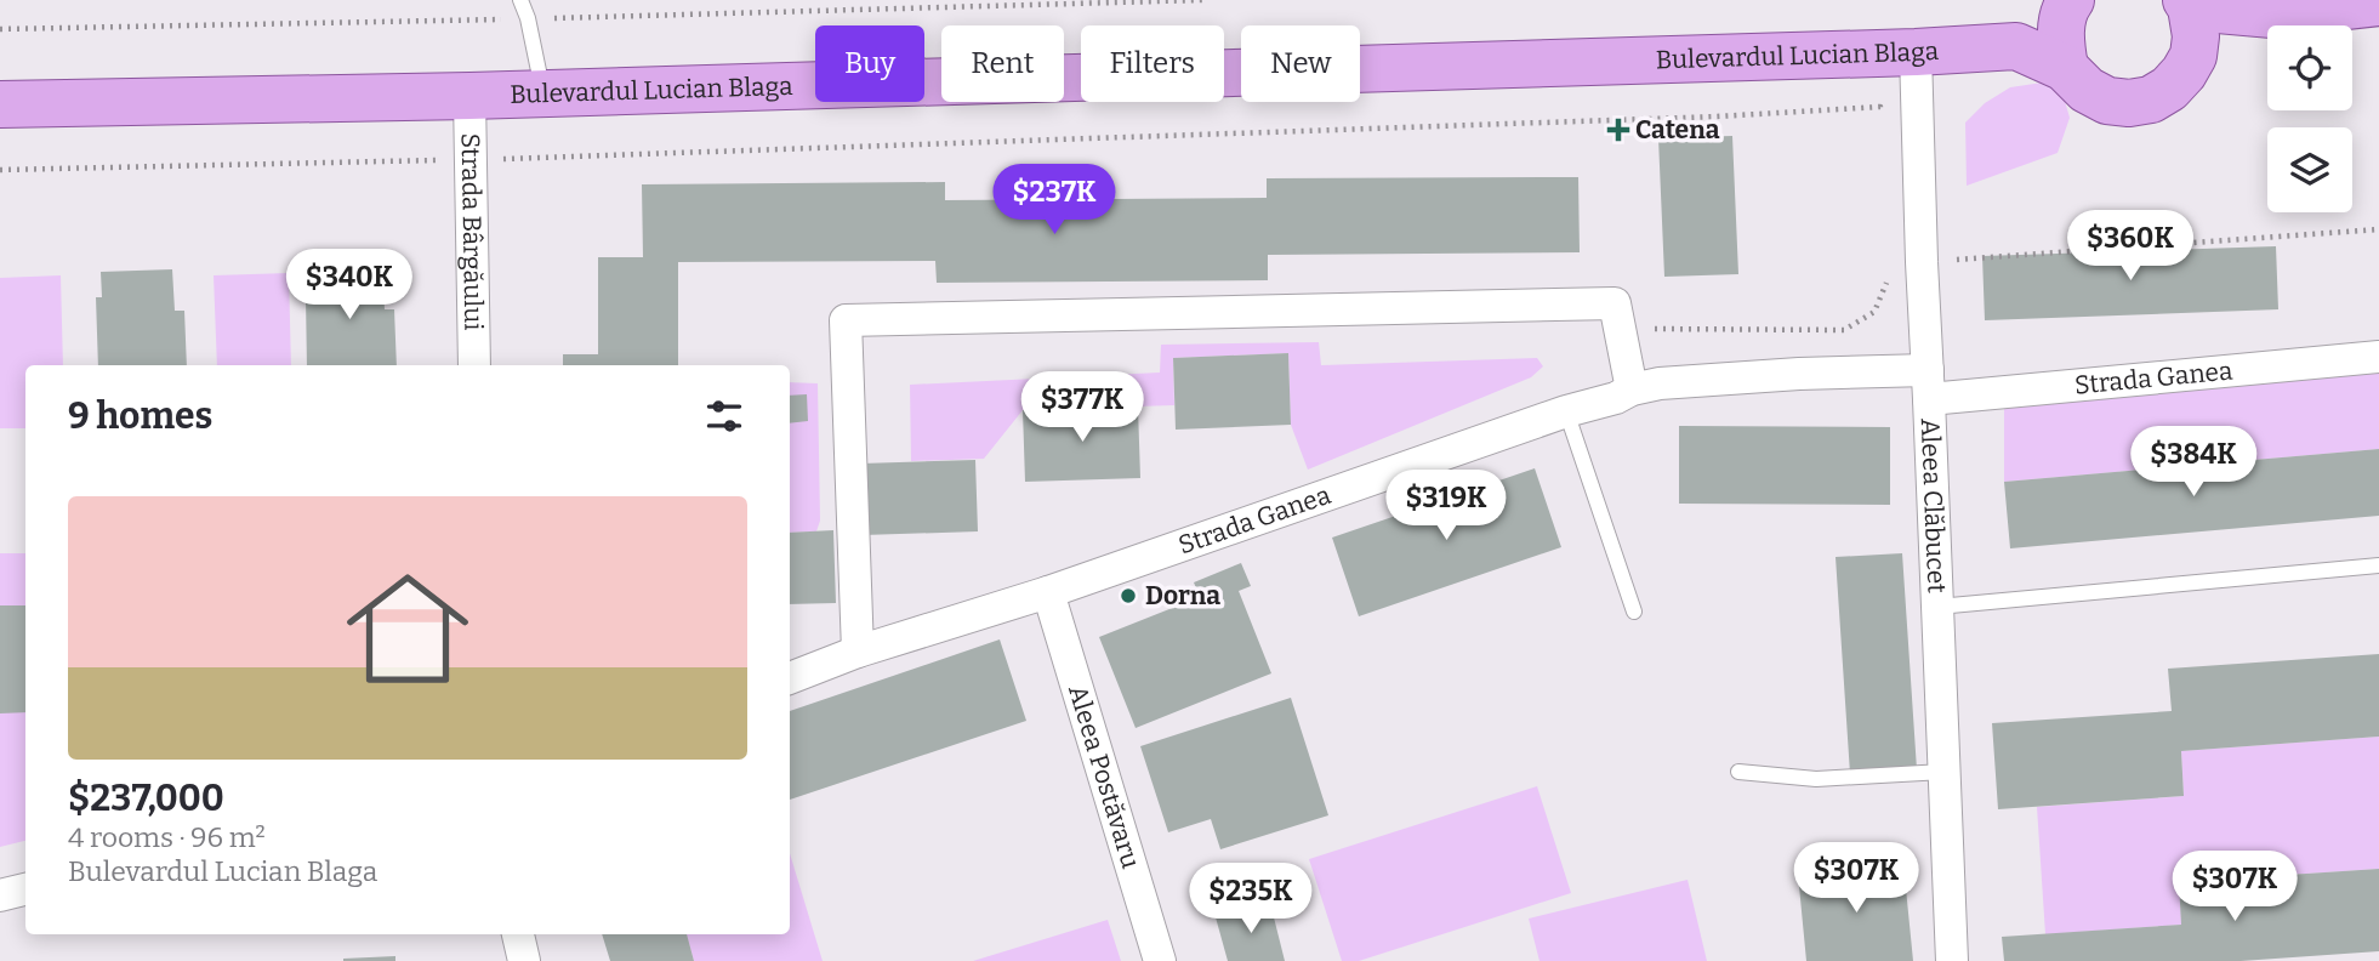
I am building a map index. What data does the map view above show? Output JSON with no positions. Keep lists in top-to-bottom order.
{
  "streets": {
    "main road": ["Bulevardul Lucian Blaga"],
    "street": [
      "Strada Bârgăului",
      "Strada Ganea",
      "Aleea Clăbucet",
      "Aleea Postăvaru"
    ]
  },
  "crossings": [
    ["Bulevardul Lucian Blaga", "Strada Bârgăului"],
    ["Bulevardul Lucian Blaga", "Aleea Clăbucet"],
    ["Strada Ganea", "Aleea Clăbucet"],
    ["Strada Ganea", "Aleea Postăvaru"]
  ],
  "places": {
    "health": ["Catena"],
    "other": ["Dorna"]
  },
  "page": {
    "chip": [
      "Buy",
      "Rent",
      "Filters",
      "New"
    ],
    "price": [
      "$237K",
      "$360K",
      "$340K",
      "$377K",
      "$384K",
      "$319K",
      "$307K",
      "$307K",
      "$235K"
    ],
    "heading": "9 homes",
    "list": [
      {
        "name": "$237,000",
        "note": "4 rooms · 96 m² · Bulevardul Lucian Blaga"
      }
    ]
  }
}
